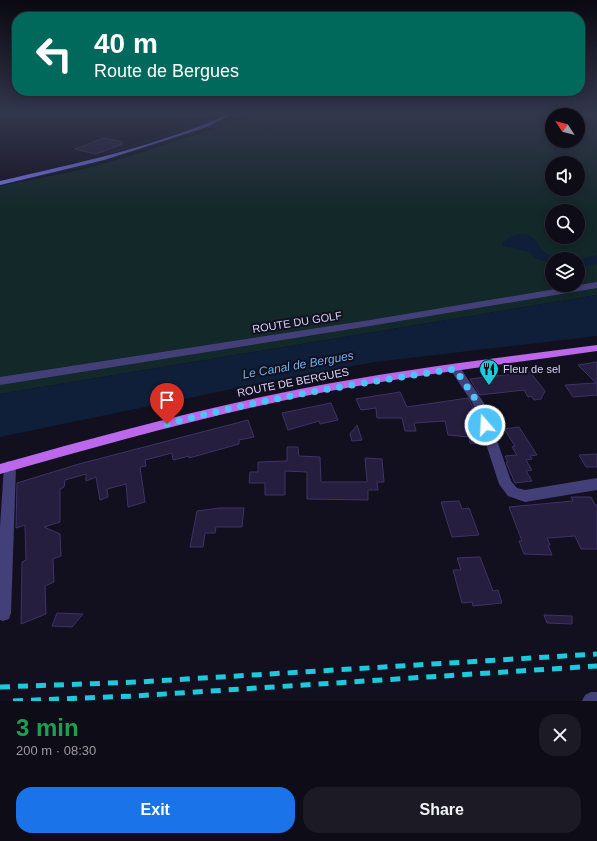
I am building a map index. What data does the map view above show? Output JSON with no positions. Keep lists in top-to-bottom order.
{
  "streets": {
    "main road": ["ROUTE DE BERGUES"],
    "street": ["ROUTE DU GOLF"]
  },
  "water": ["Le Canal de Bergues"],
  "places": {
    "restaurant": ["Fleur de sel"]
  },
  "north": "top left",
  "page": {
    "turn": ["40 m", "Route de Bergues"],
    "heading": ["3 min", "200 m · 08:30"],
    "buttons": ["Exit", "Share"]
  }
}
